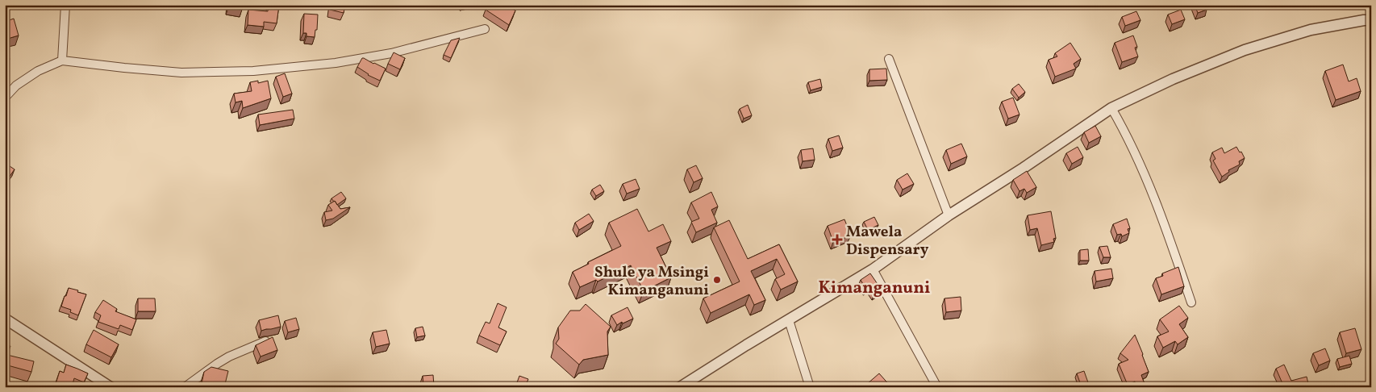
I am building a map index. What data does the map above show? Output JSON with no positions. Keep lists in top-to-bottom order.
{
  "districts": ["Kimanganuni"],
  "places": {
    "health": ["Mawela Dispensary"],
    "other": ["Shule ya Msingi Kimanganuni"]
  }
}
